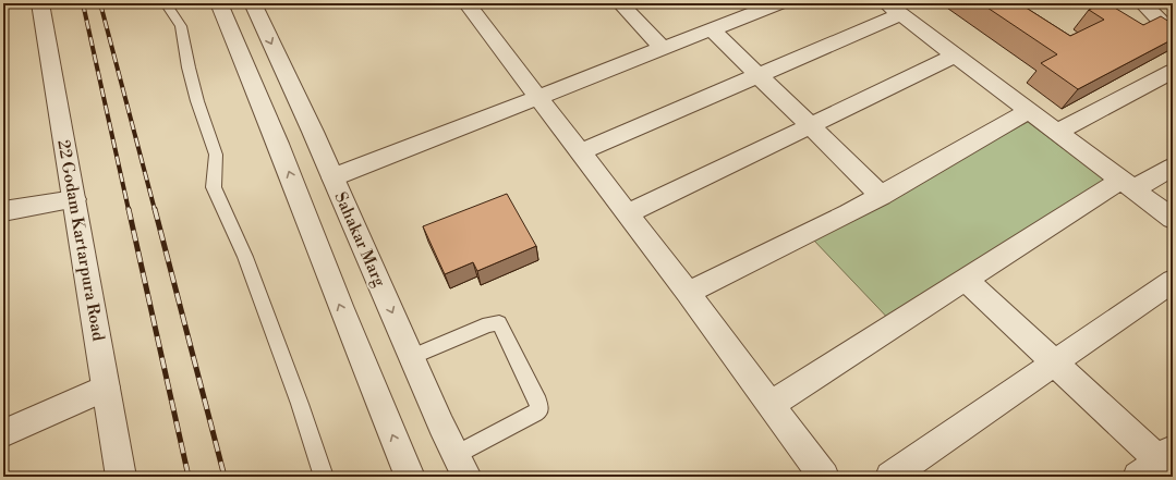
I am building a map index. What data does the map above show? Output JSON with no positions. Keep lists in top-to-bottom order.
{
  "streets": {
    "street": ["Sahakar Marg", "22 Godam Kartarpura Road"]
  }
}
